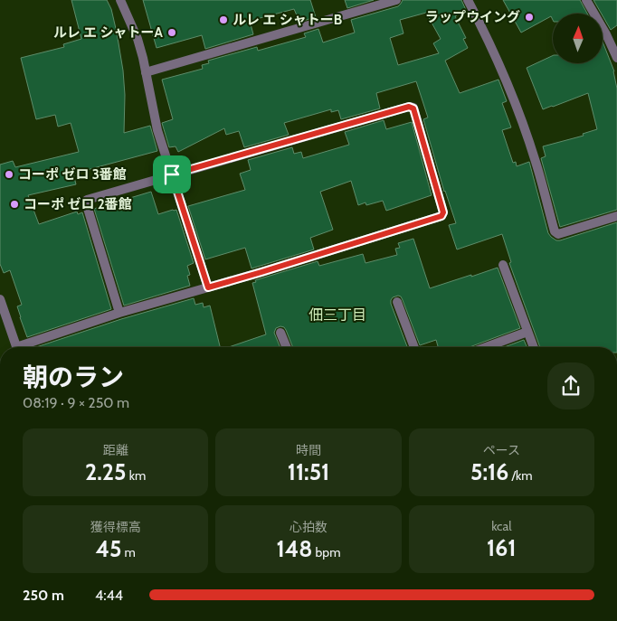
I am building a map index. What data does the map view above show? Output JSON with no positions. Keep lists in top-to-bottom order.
{
  "districts": ["佃三丁目"],
  "places": [
    "ラップウイング",
    "ルレ エ シャトーB",
    "ルレ エ シャトーA",
    "コーポ ゼロ 3番館",
    "コーポ ゼロ 2番館"
  ],
  "north": "top",
  "page": {
    "heading": ["朝のラン", "08:19 · 9 × 250 m"],
    "stats": [
      ["距離", "2.25 km"],
      ["時間", "11:51"],
      ["ペース", "5:16 /km"],
      ["獲得標高", "45 m"],
      ["心拍数", "148 bpm"],
      ["kcal", "161"]
    ],
    "list": [
      {
        "name": "250 m",
        "note": "4:44"
      }
    ]
  }
}
